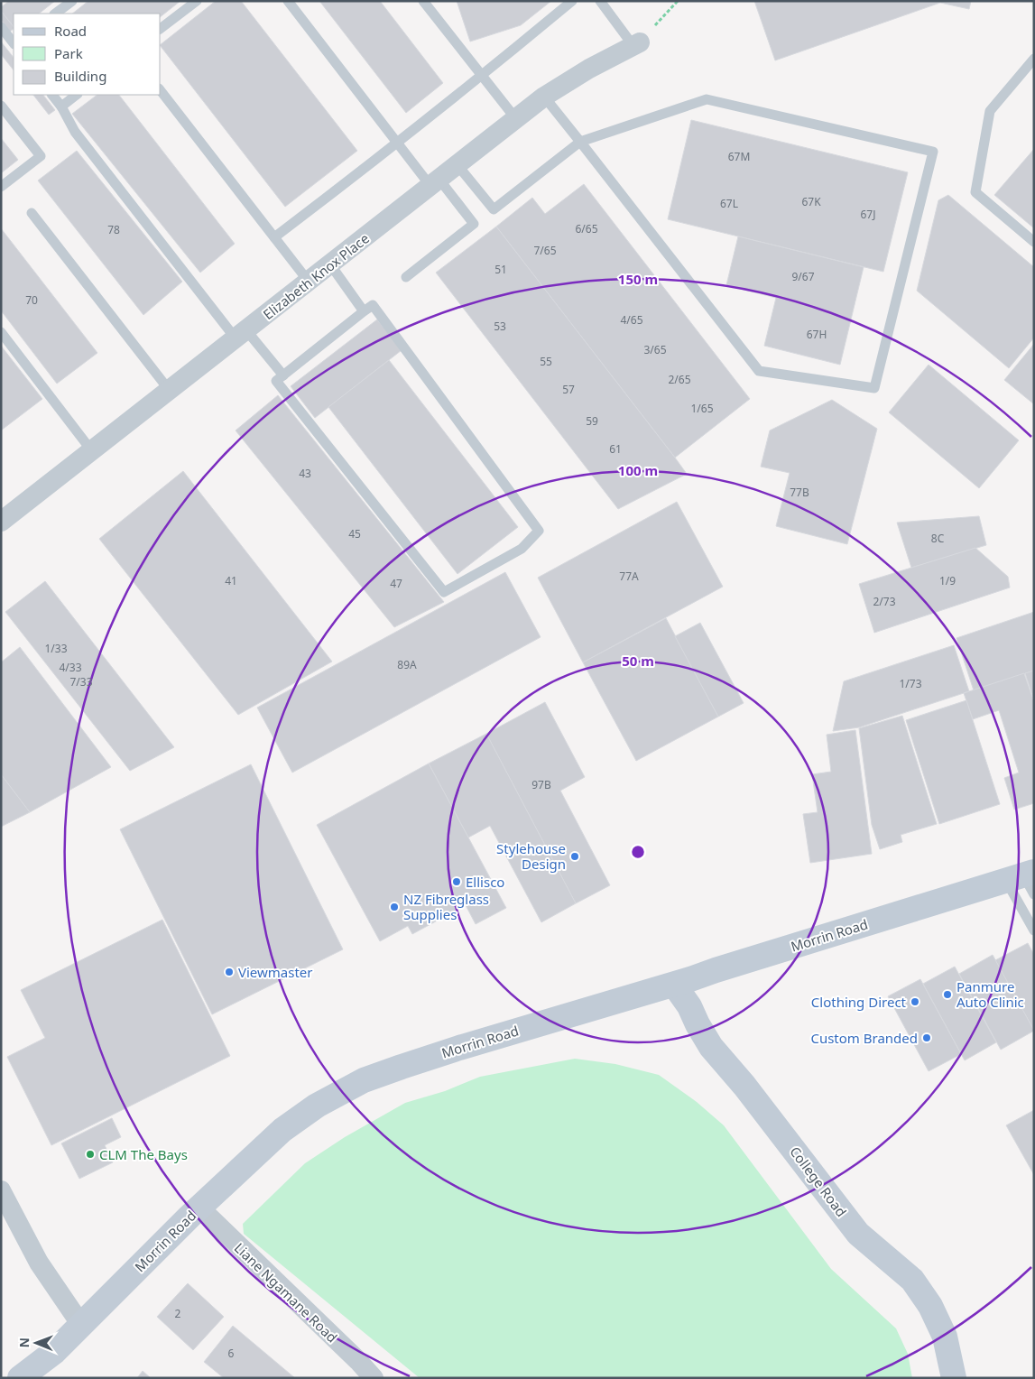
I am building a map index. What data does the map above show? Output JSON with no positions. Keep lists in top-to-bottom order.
{
  "streets": {
    "main road": ["Morrin Road", "College Road"],
    "street": ["Elizabeth Knox Place", "Liane Ngamane Road"]
  },
  "crossings": [
    ["Morrin Road", "College Road"],
    ["Morrin Road", "Liane Ngamane Road"]
  ],
  "places": [
    "Stylehouse Design",
    "Ellisco",
    "NZ Fibreglass Supplies",
    "Viewmaster",
    "Panmure Auto Clinic",
    "Clothing Direct",
    "Custom Branded",
    "CLM The Bays"
  ],
  "house_numbers": [
    "67M",
    "67K",
    "67L",
    "67J",
    "6/65",
    "78",
    "7/65",
    "51",
    "9/67",
    "70",
    "4/65",
    "53",
    "67H",
    "3/65",
    "55",
    "2/65",
    "57",
    "1/65",
    "59",
    "61",
    "43",
    "77B",
    "45",
    "8C",
    "77A",
    "41",
    "1/9",
    "47",
    "2/73",
    "1/33",
    "89A",
    "4/33",
    "7/33",
    "1/73",
    "97B",
    "2",
    "6"
  ],
  "legend": ["Road", "Park", "Building"],
  "north": "left",
  "rings": ["150 m", "100 m", "50 m"]
}
